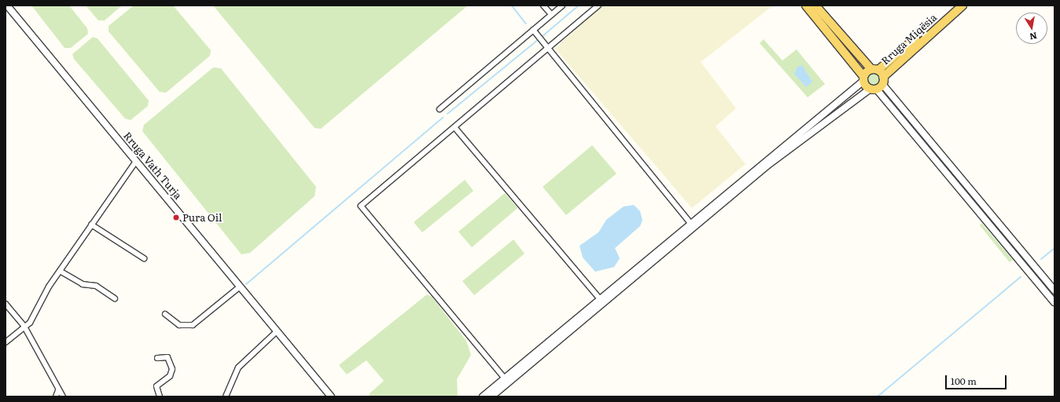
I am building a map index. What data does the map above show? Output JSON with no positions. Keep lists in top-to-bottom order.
{
  "streets": {
    "main road": ["Rruga Miqësia"],
    "street": ["Rruga Vath Turja"]
  },
  "places": ["Pura Oil"],
  "scale_bar": "100 m",
  "north": "bottom"
}
